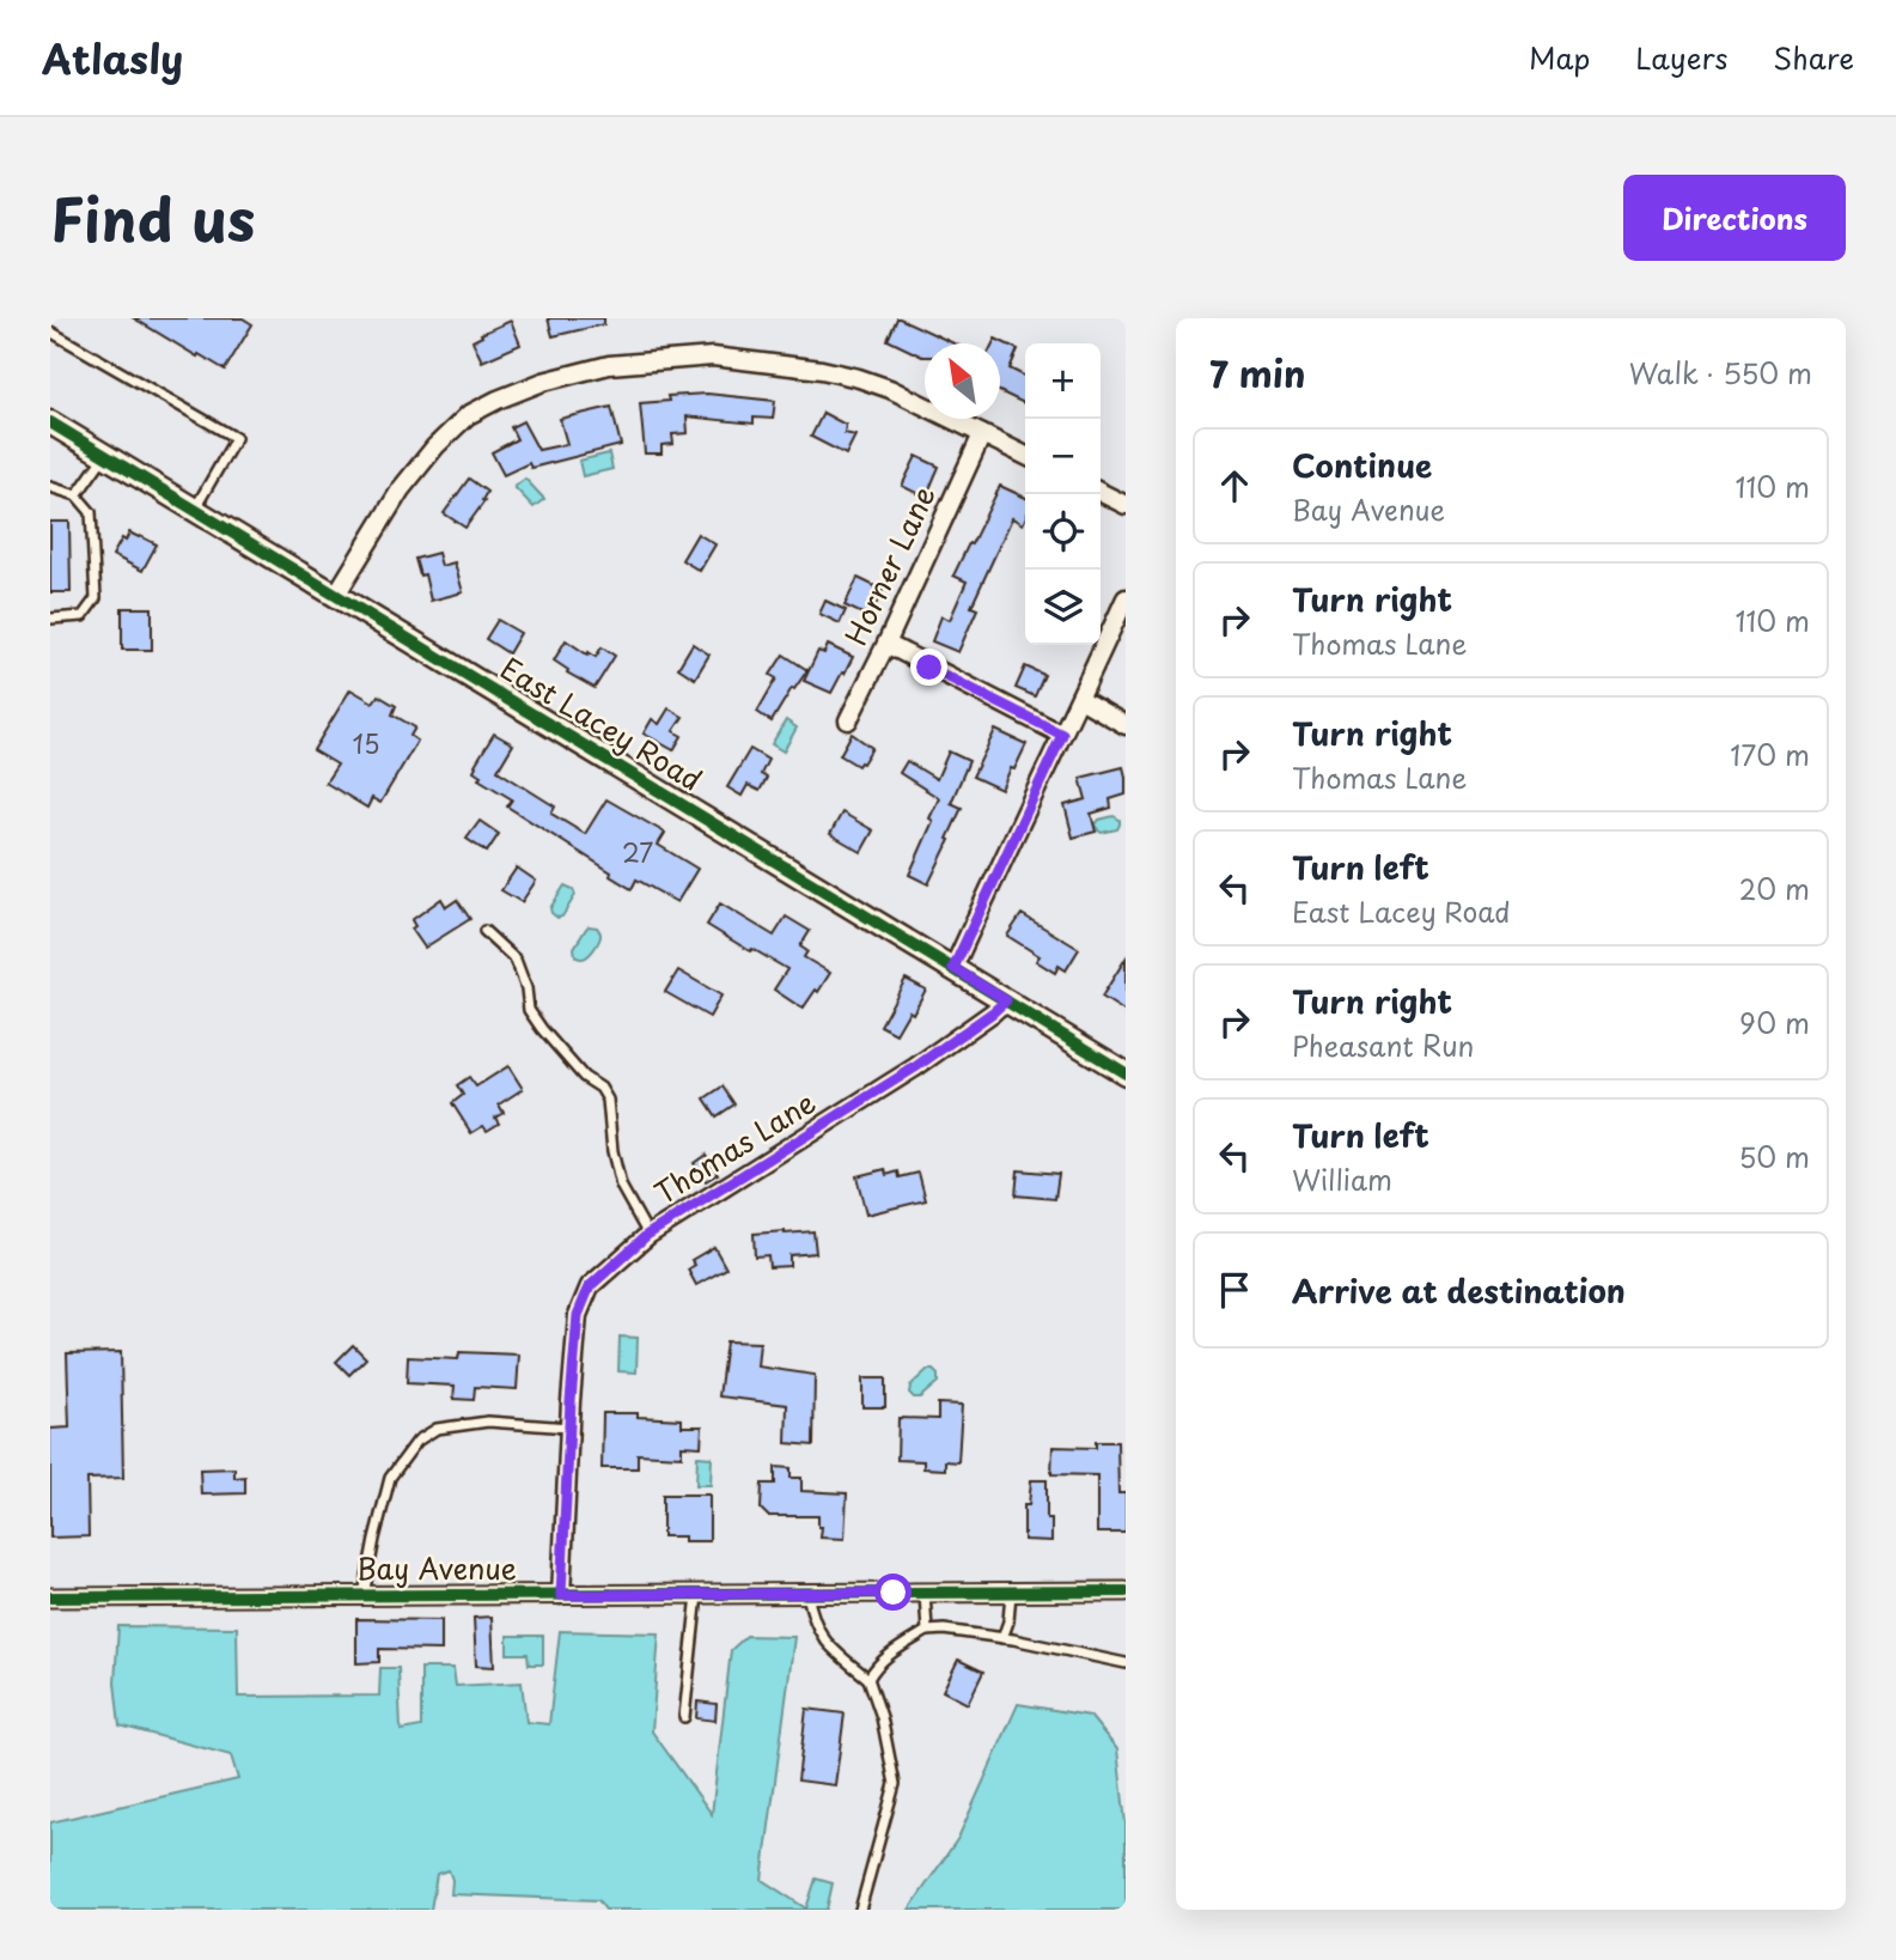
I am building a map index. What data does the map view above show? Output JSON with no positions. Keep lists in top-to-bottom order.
{
  "streets": {
    "street": [
      "Horner Lane",
      "East Lacey Road",
      "Thomas Lane",
      "Bay Avenue"
    ]
  },
  "crossings": [
    ["East Lacey Road", "Thomas Lane"],
    ["Thomas Lane", "Bay Avenue"]
  ],
  "house_numbers": ["15", "27"],
  "north": "top left",
  "page": {
    "header": "Atlasly",
    "nav": ["Map", "Layers", "Share"],
    "title": "Find us",
    "buttons": "Directions",
    "heading": ["7 min", "Walk · 550 m"],
    "map_buttons": ["+", "−"],
    "list": [
      ["Continue", "Bay Avenue", "110 m"],
      ["Turn right", "Thomas Lane", "110 m"],
      ["Turn right", "Thomas Lane", "170 m"],
      ["Turn left", "East Lacey Road", "20 m"],
      ["Turn right", "Pheasant Run", "90 m"],
      ["Turn left", "William", "50 m"],
      "Arrive at destination"
    ]
  }
}
